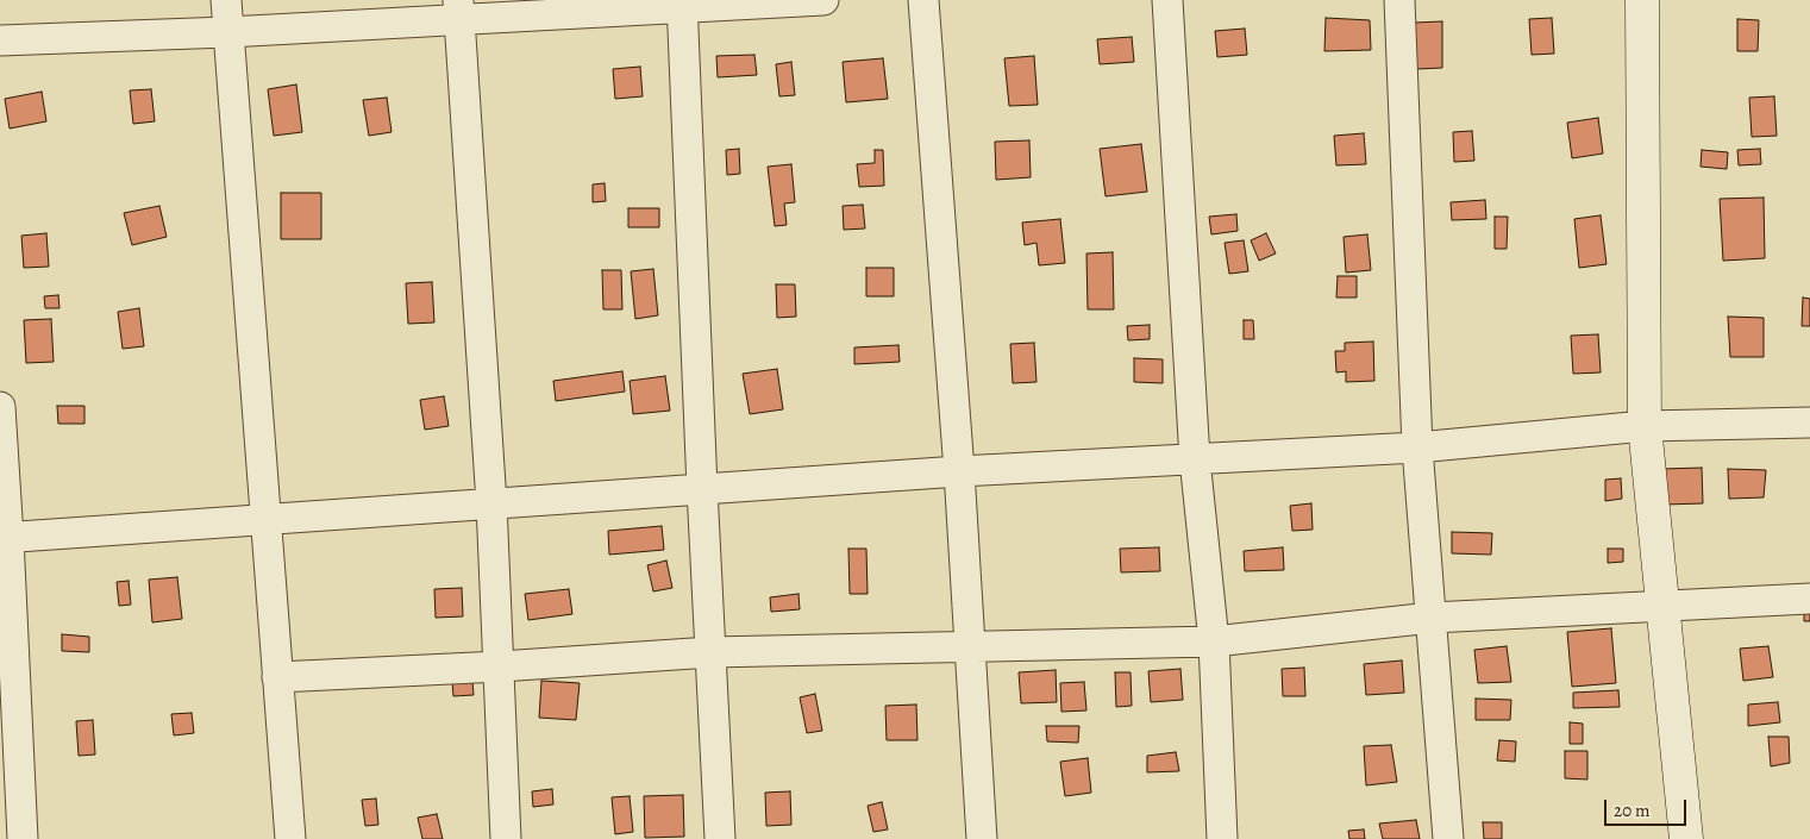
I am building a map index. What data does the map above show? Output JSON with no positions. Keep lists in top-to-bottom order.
{
  "scale_bar": "20 m"
}
